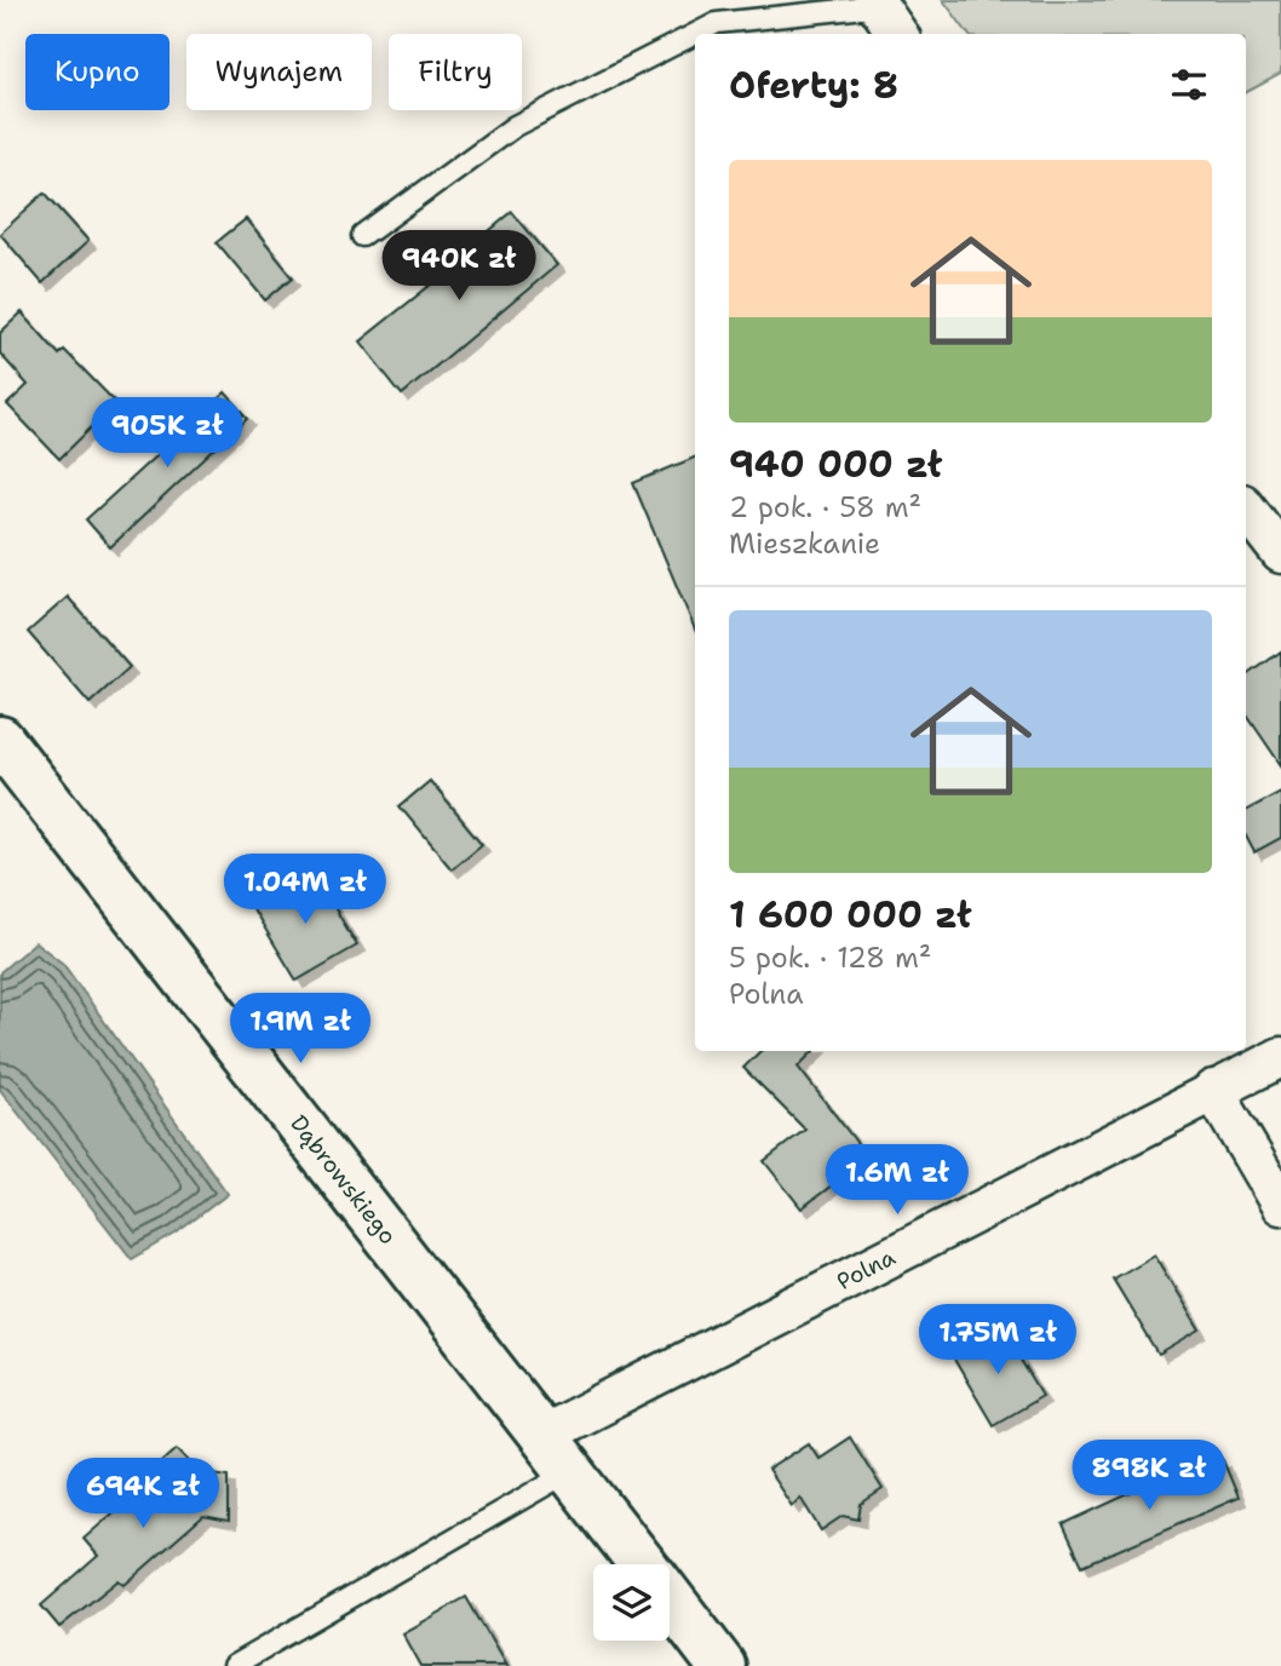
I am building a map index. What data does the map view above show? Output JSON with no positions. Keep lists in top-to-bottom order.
{
  "streets": {
    "street": ["Dąbrowskiego", "Polna"]
  },
  "crossings": [
    ["Dąbrowskiego", "Polna"]
  ],
  "page": {
    "chip": ["Kupno", "Wynajem", "Filtry"],
    "heading": "Oferty: 8",
    "list": [
      {
        "name": "940 000 zł",
        "note": "2 pok. · 58 m² · Mieszkanie"
      },
      {
        "name": "1 600 000 zł",
        "note": "5 pok. · 128 m² · Polna"
      }
    ],
    "price": [
      "940K zł",
      "905K zł",
      "1.04M zł",
      "1.9M zł",
      "1.6M zł",
      "1.75M zł",
      "898K zł",
      "694K zł"
    ]
  }
}
